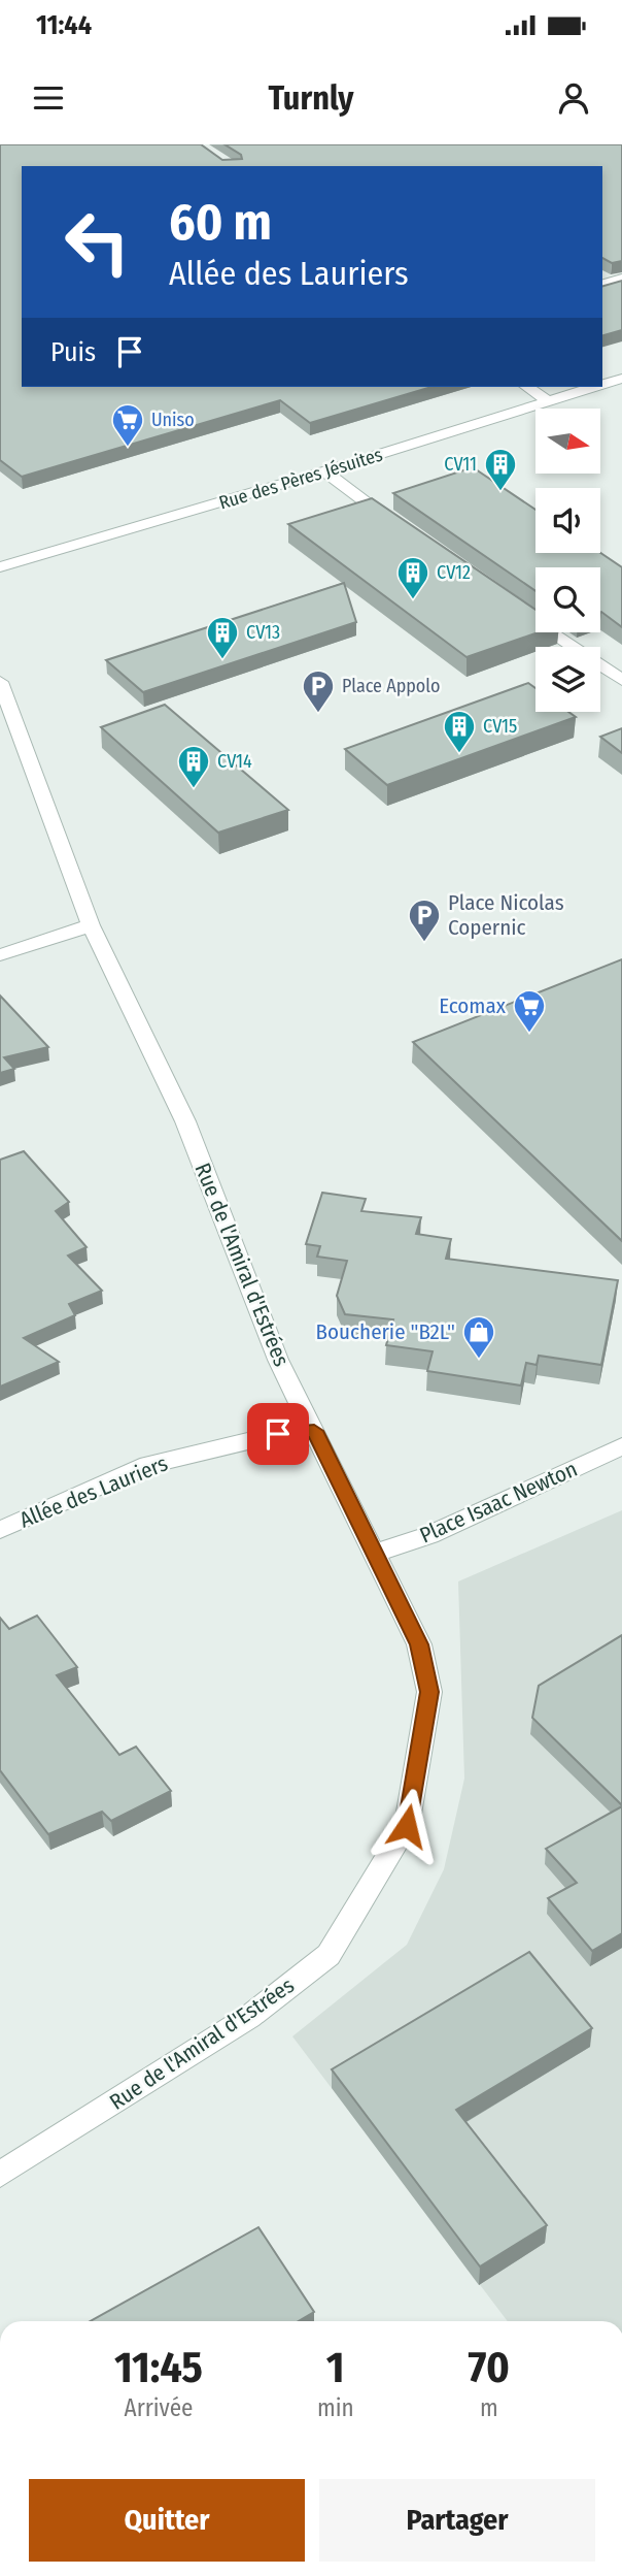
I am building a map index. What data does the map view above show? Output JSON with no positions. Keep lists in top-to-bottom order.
{
  "streets": {
    "street": [
      "Rue des Pères Jésuites",
      "Rue de l'Amiral d'Estrées",
      "Allée des Lauriers",
      "Place Isaac Newton"
    ]
  },
  "crossings": [
    ["Rue de l'Amiral d'Estrées", "Allée des Lauriers"],
    ["Rue de l'Amiral d'Estrées", "Place Isaac Newton"]
  ],
  "places": {
    "supermarket": ["Uniso", "Ecomax"],
    "building": [
      "CV11",
      "CV12",
      "CV13",
      "CV15",
      "CV14"
    ],
    "parking": ["Place Appolo", "Place Nicolas Copernic"],
    "shop": ["Boucherie \"B2L\""]
  },
  "north": "right",
  "page": {
    "status": "11:44",
    "header": "Turnly",
    "turn": ["60 m", "Allée des Lauriers"],
    "then": "Puis",
    "eta": [
      "11:45",
      "Arrivée",
      "1",
      "min",
      "70",
      "m"
    ],
    "buttons": ["Quitter", "Partager"]
  }
}
